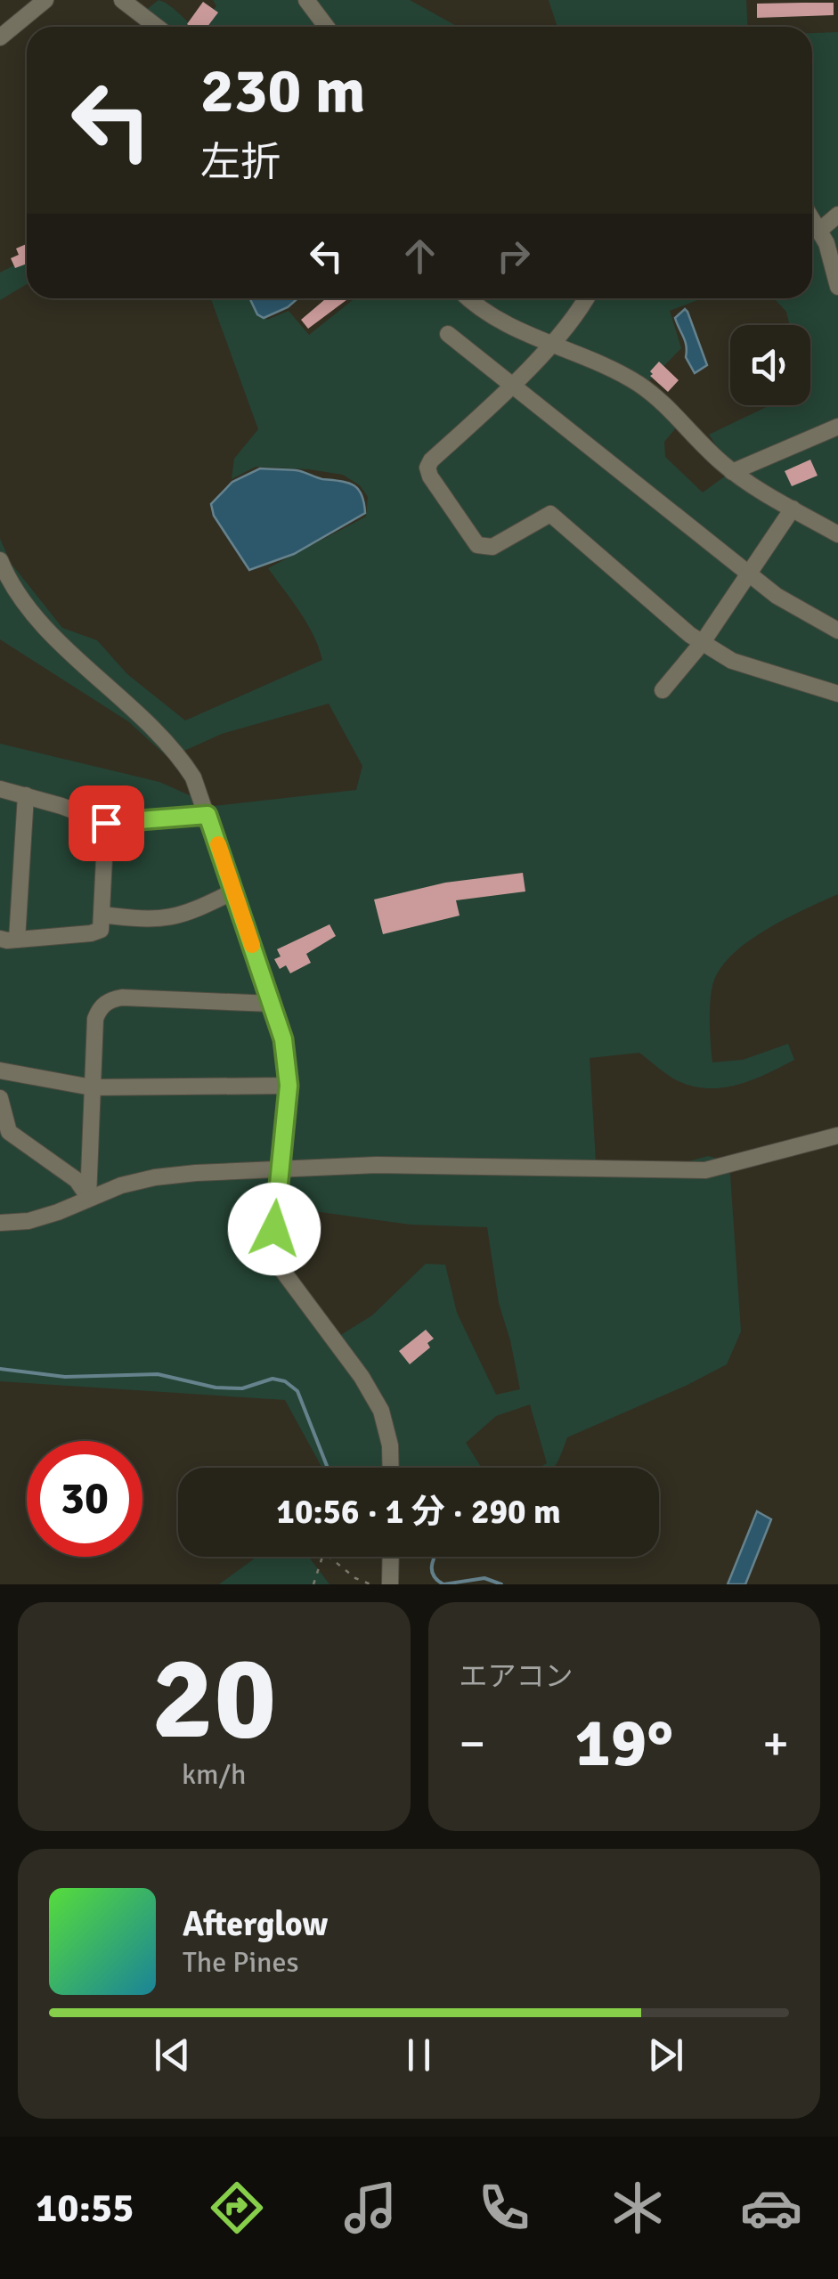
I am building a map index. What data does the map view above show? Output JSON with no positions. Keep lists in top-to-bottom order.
{
  "page": {
    "turn": ["230 m", "左折"],
    "limit": "30",
    "trip": "10:56 · 1 分 · 290 m",
    "tile": [
      ["20", "km/h"],
      "エアコン"
    ],
    "heat": ["−", "19°", "+"],
    "song": ["Afterglow", "The Pines"],
    "tabs": "10:55"
  }
}
